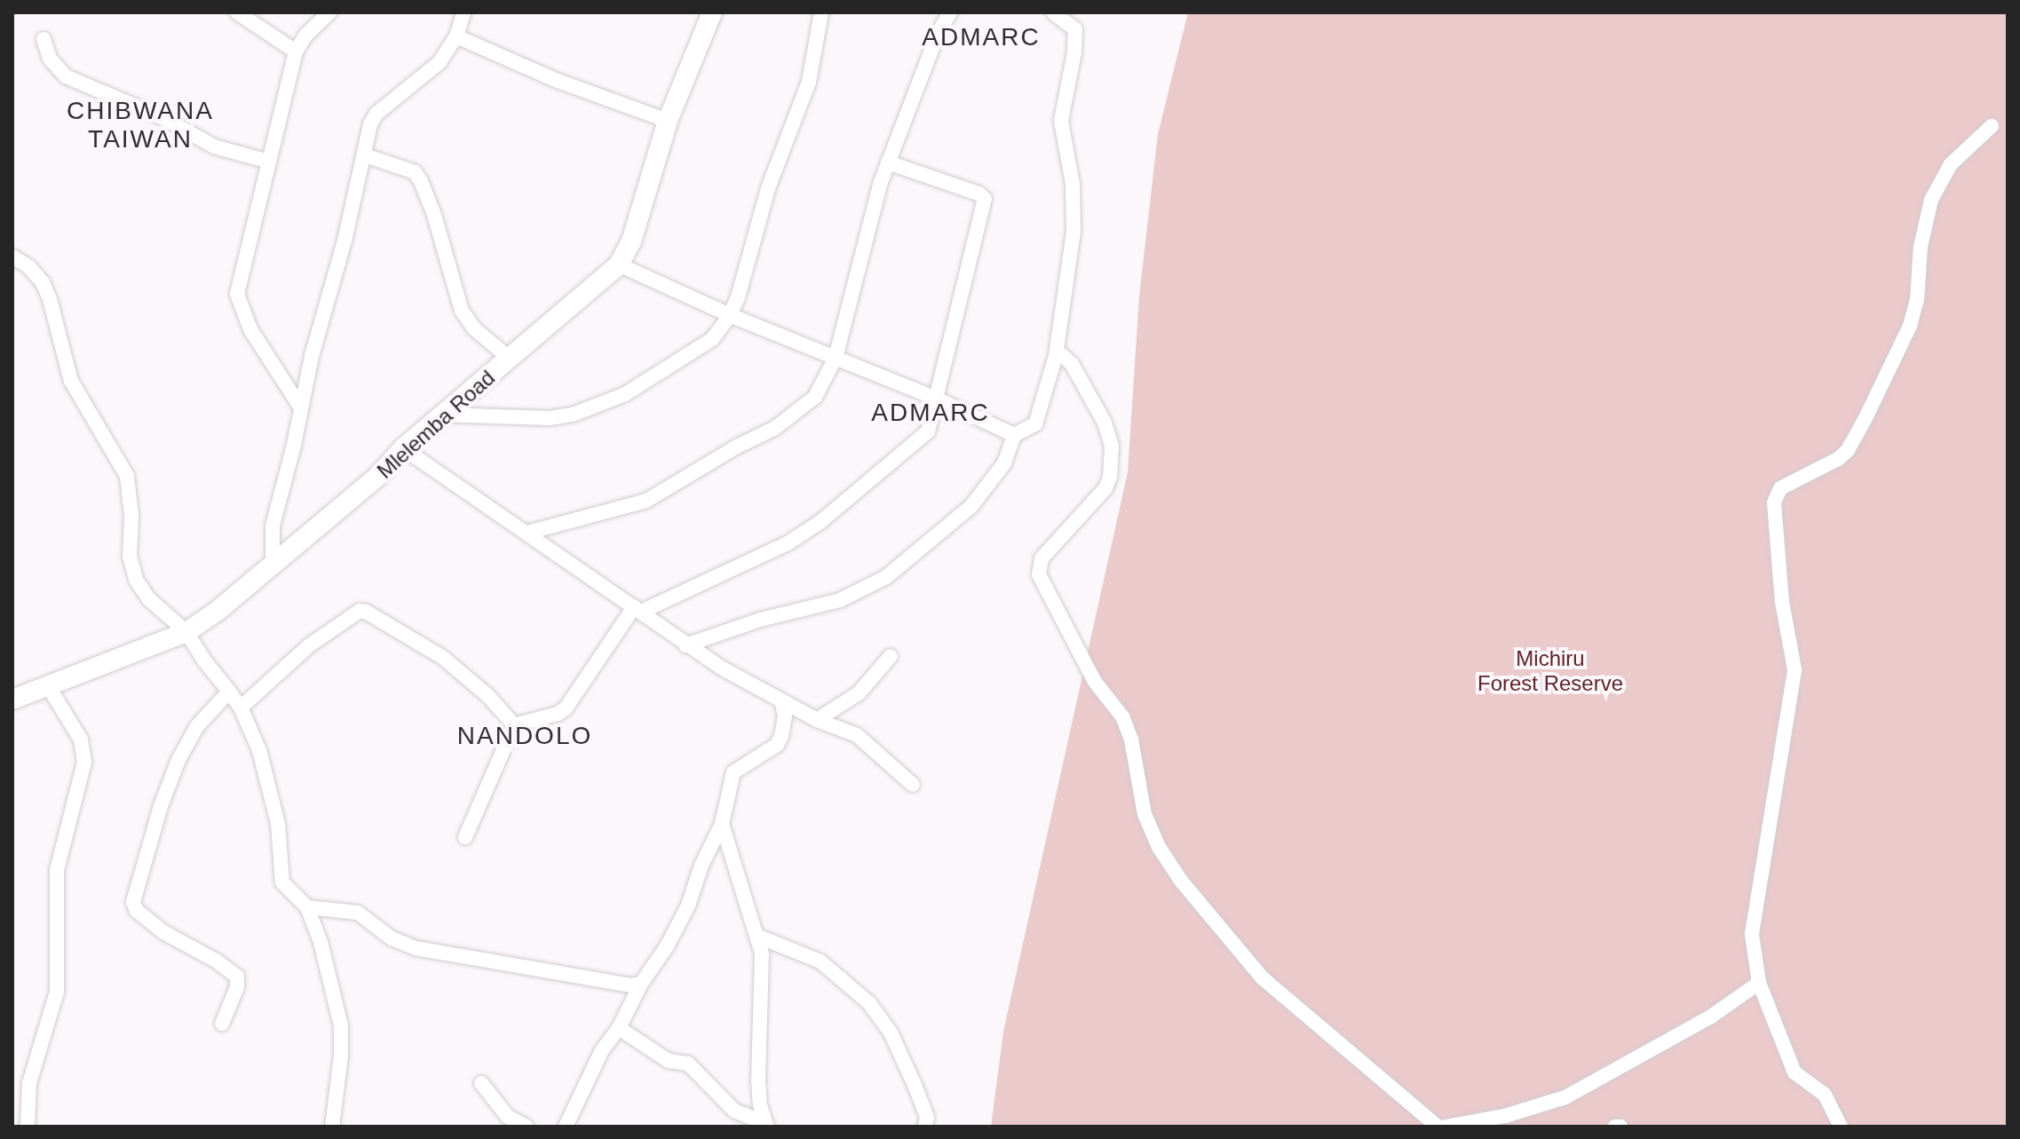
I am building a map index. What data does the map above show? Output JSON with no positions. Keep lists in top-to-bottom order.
{
  "streets": {
    "street": ["Mlelemba Road"]
  },
  "districts": [
    "ADMARC",
    "CHIBWANA TAIWAN",
    "ADMARC",
    "NANDOLO"
  ],
  "parks": ["Michiru Forest Reserve"]
}
